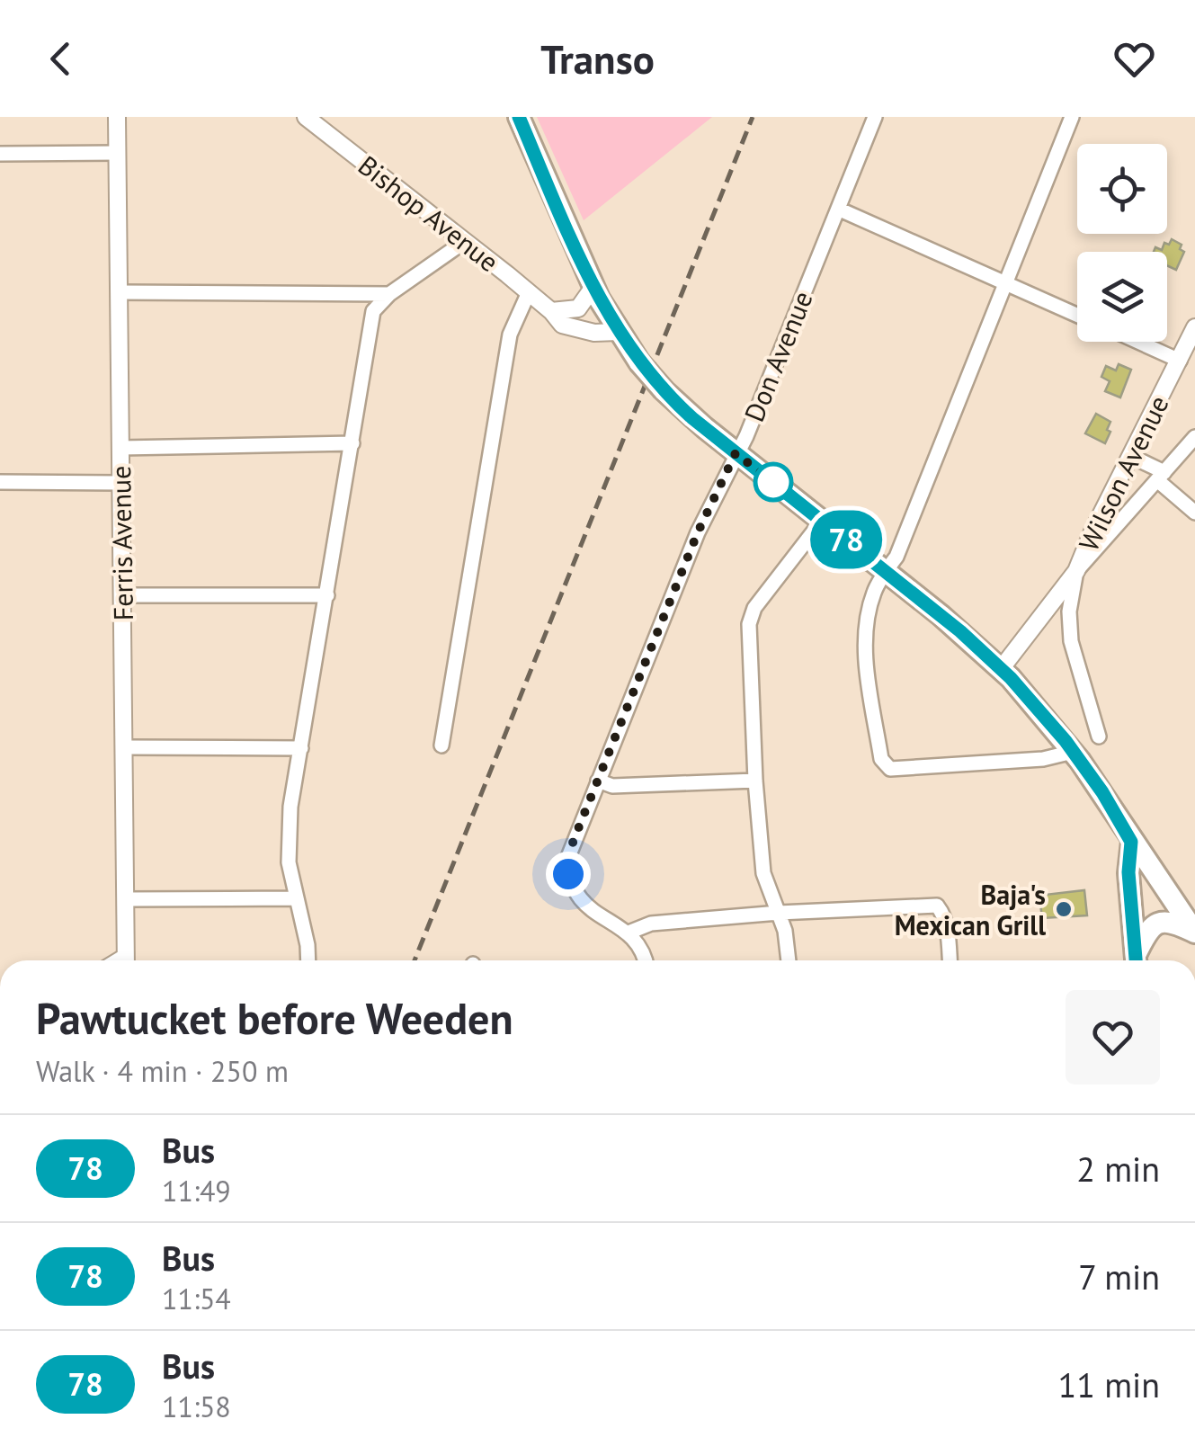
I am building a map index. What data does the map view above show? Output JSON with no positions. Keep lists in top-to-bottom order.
{
  "streets": {
    "street": [
      "Bishop Avenue",
      "Don Avenue",
      "Wilson Avenue",
      "Ferris Avenue"
    ]
  },
  "places": ["Baja's Mexican Grill"],
  "lines": ["bus line 78"],
  "page": {
    "header": "Transo",
    "on_map": "78",
    "heading": ["Pawtucket before Weeden", "Walk · 4 min · 250 m"],
    "list": [
      {
        "mark": "78",
        "name": "Bus",
        "note": "11:49",
        "value": "2 min"
      },
      {
        "mark": "78",
        "name": "Bus",
        "note": "11:54",
        "value": "7 min"
      },
      {
        "mark": "78",
        "name": "Bus",
        "note": "11:58",
        "value": "11 min"
      }
    ]
  }
}
